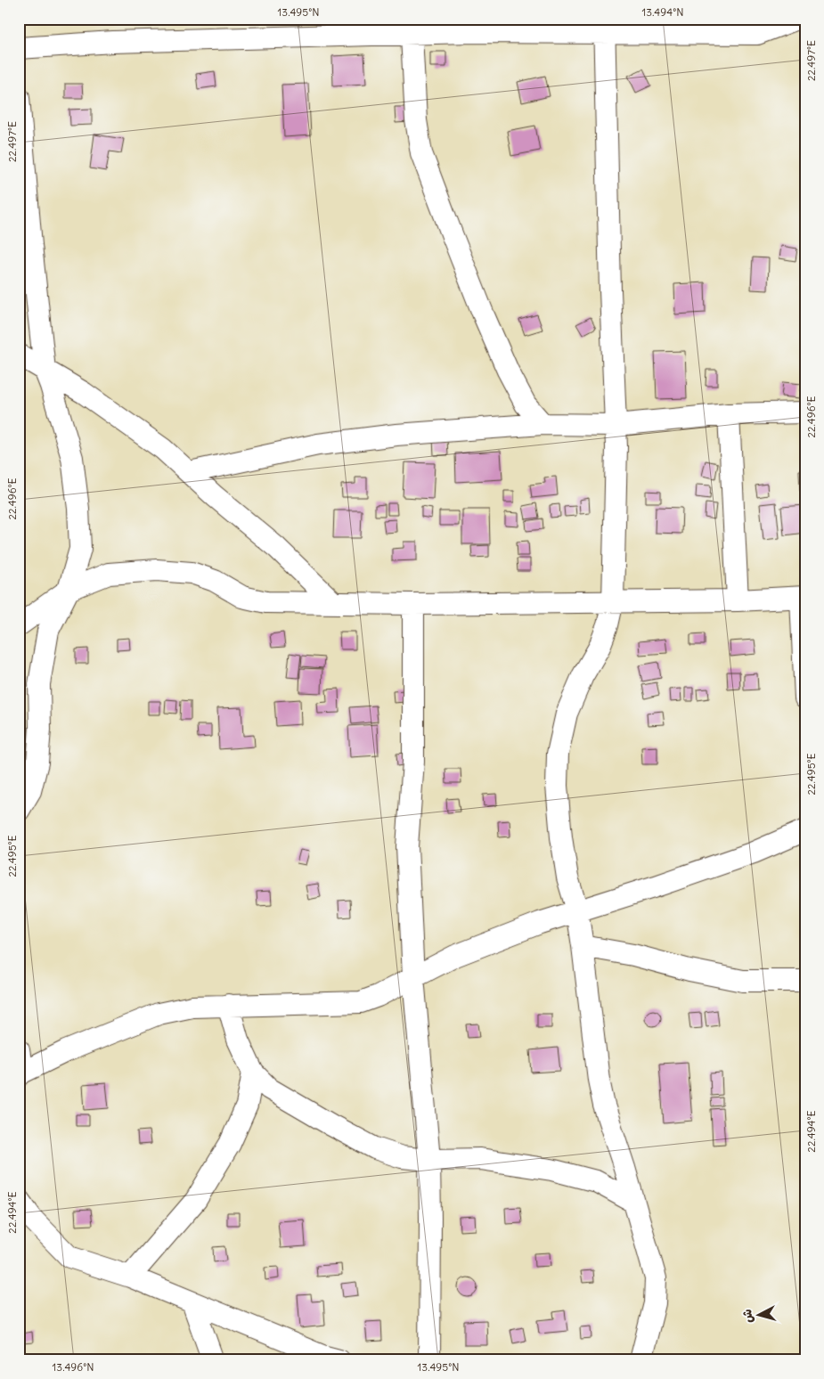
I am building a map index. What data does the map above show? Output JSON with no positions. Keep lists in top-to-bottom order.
{
  "north": "left",
  "coordinates": [
    "13.495°N",
    "13.494°N",
    "22.497°E",
    "22.496°E",
    "22.495°E",
    "22.494°E",
    "13.496°N"
  ]
}
